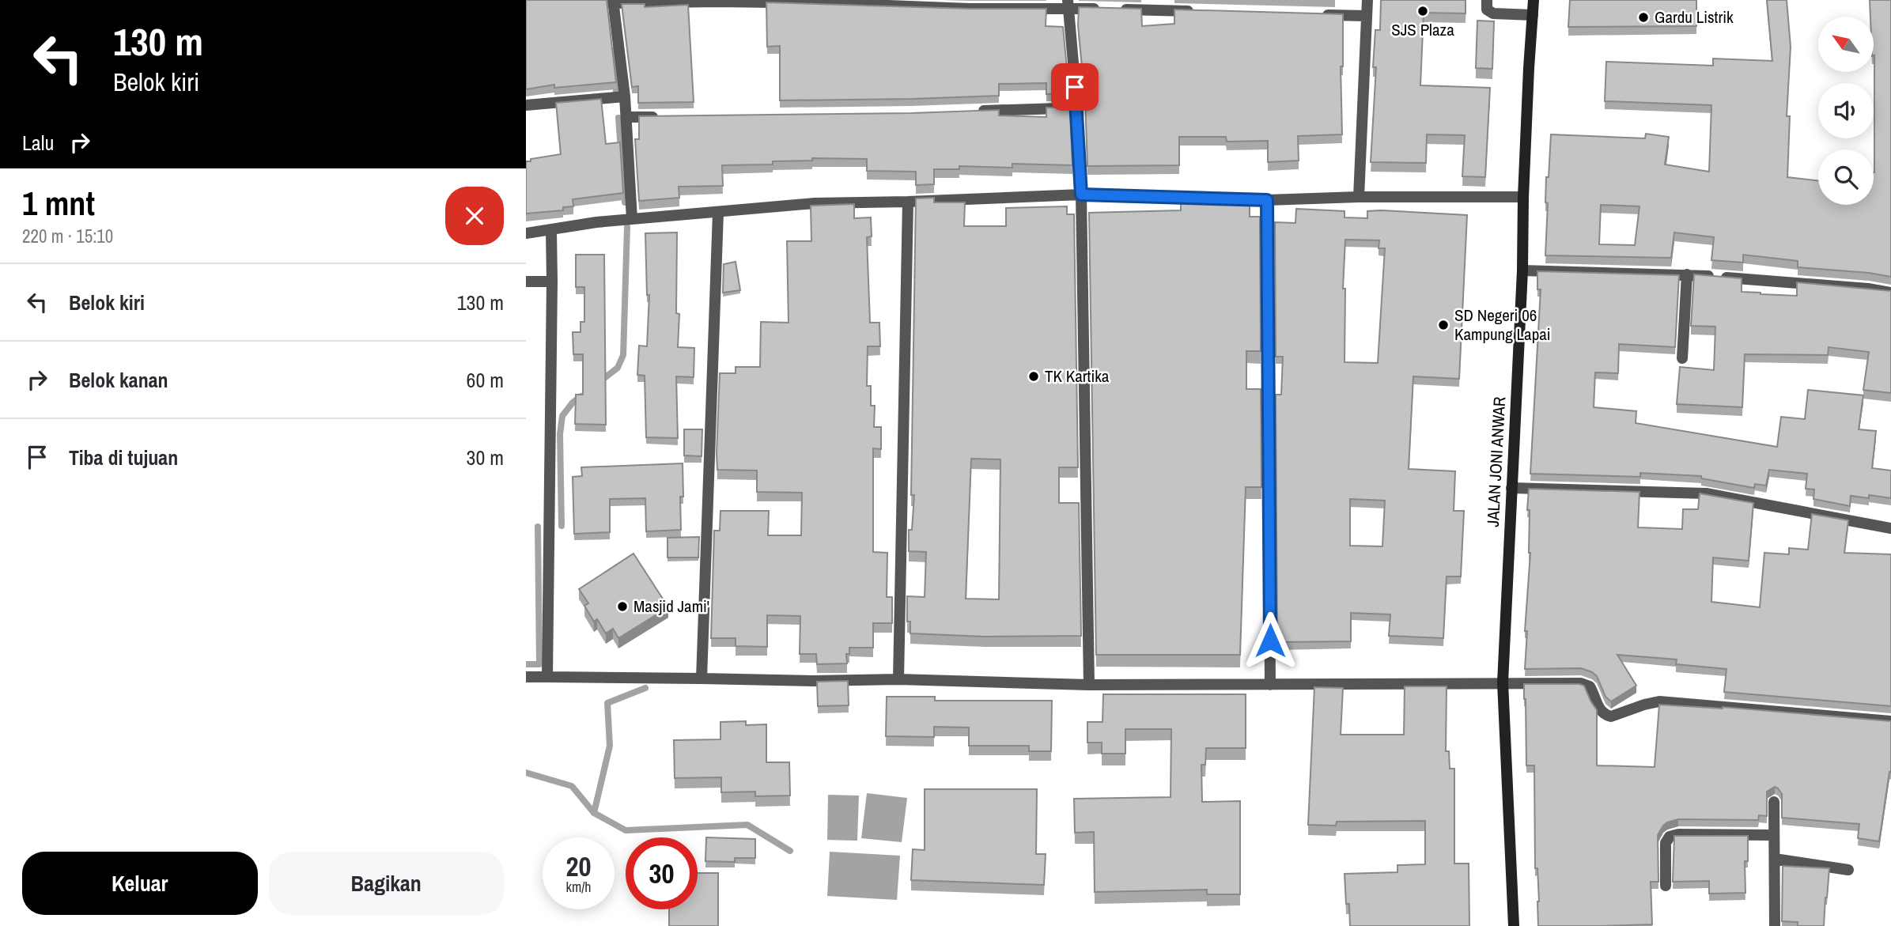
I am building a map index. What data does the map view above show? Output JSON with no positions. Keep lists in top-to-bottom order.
{
  "streets": {
    "main road": ["JALAN JONI ANWAR"]
  },
  "places": [
    "SJS Plaza",
    "Gardu Listrik",
    "SD Negeri 06 Kampung Lapai",
    "TK Kartika",
    "Masjid Jami'"
  ],
  "north": "top left",
  "page": {
    "turn": ["130 m", "Belok kiri"],
    "then": "Lalu",
    "heading": ["1 mnt", "220 m · 15:10"],
    "list": [
      {
        "name": "Belok kiri",
        "value": "130 m"
      },
      {
        "name": "Belok kanan",
        "value": "60 m"
      },
      {
        "name": "Tiba di tujuan",
        "value": "30 m"
      }
    ],
    "speed": "20 km/h",
    "limit": "30",
    "buttons": ["Keluar", "Bagikan"]
  }
}
